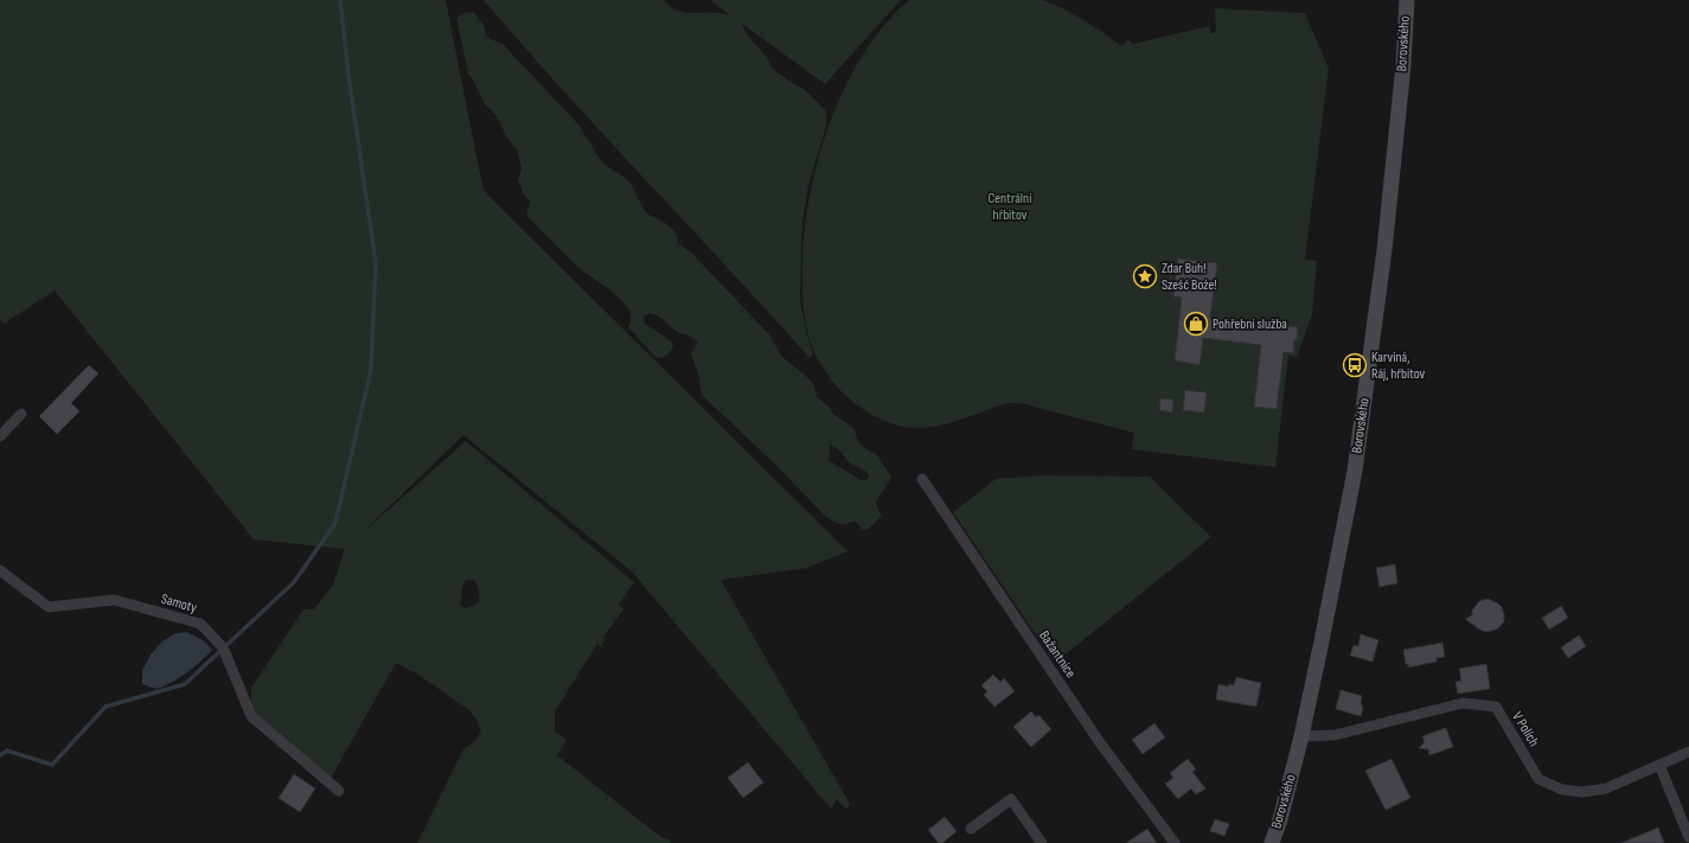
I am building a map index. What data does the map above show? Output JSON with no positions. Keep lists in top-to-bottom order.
{
  "streets": {
    "main road": ["Borovského"],
    "street": ["Samoty", "Bažantnice", "V Polích"]
  },
  "crossings": [
    ["Borovského", "V Polích"]
  ],
  "parks": ["Centrální hřbitov"],
  "places": {
    "place": ["Zdar Buh! Sześć Boże!"],
    "shop": ["Pohřební služba"],
    "bus stop": ["Karviná, Ráj, hřbitov"]
  }
}
